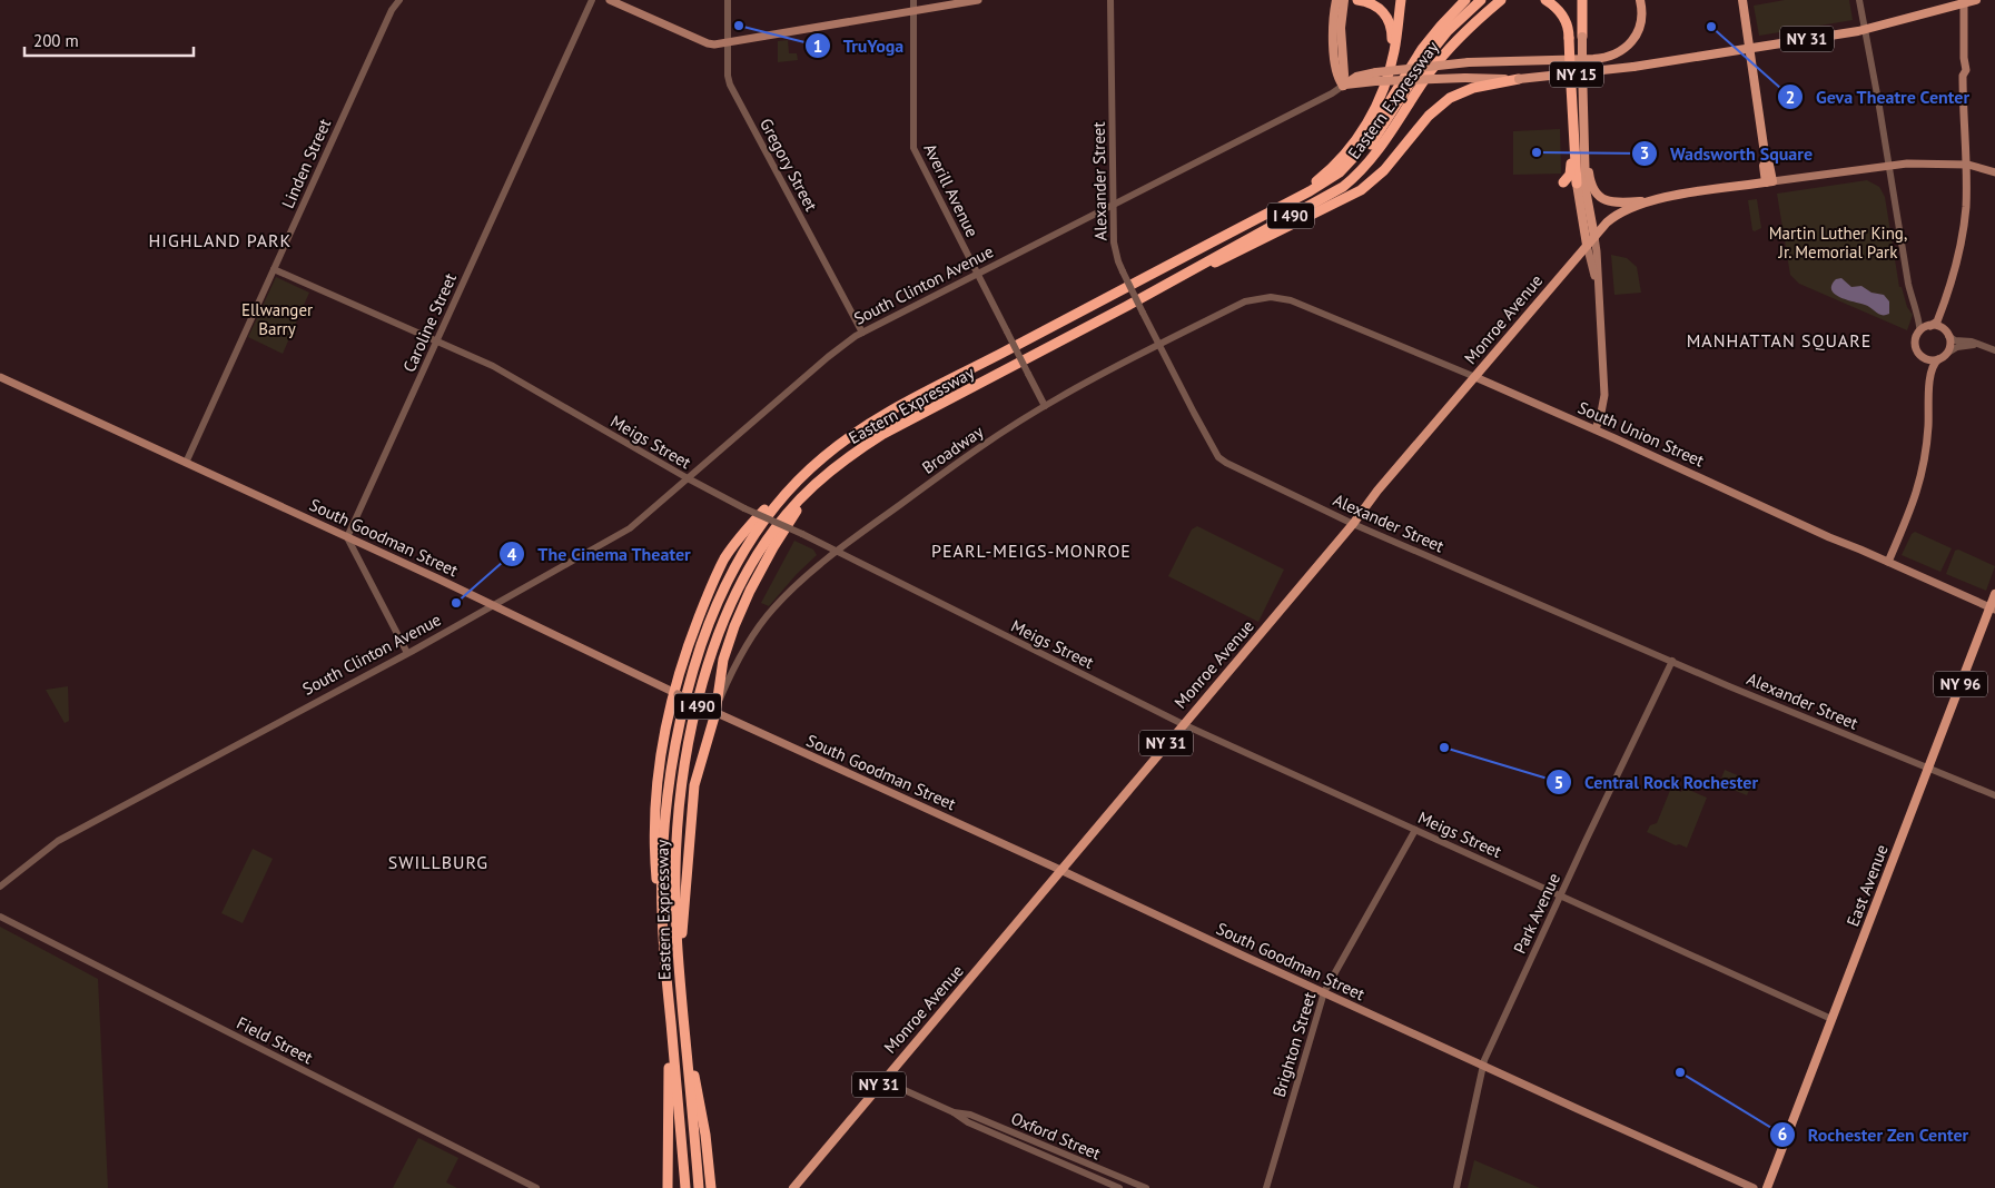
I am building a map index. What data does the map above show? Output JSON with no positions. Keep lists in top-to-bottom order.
{
  "streets": {
    "highway": ["Eastern Expressway", "I 490"],
    "main road": [
      "NY 31",
      "NY 15",
      "South Clinton Avenue",
      "Monroe Avenue",
      "South Union Street",
      "South Goodman Street",
      "NY 96",
      "East Avenue"
    ],
    "street": [
      "Linden Street",
      "Gregory Street",
      "Alexander Street",
      "Averill Avenue",
      "Caroline Street",
      "Meigs Street",
      "Broadway",
      "Park Avenue",
      "Field Street",
      "Brighton Street",
      "Oxford Street"
    ]
  },
  "crossings": [
    ["NY 31", "Monroe Avenue"],
    ["Linden Street", "Meigs Street"],
    ["Linden Street", "South Goodman Street"],
    ["Gregory Street", "South Clinton Avenue"],
    ["Alexander Street", "South Clinton Avenue"],
    ["Alexander Street", "Monroe Avenue"],
    ["Alexander Street", "Broadway"],
    ["Alexander Street", "East Avenue"],
    ["Alexander Street", "Park Avenue"],
    ["Averill Avenue", "South Clinton Avenue"],
    ["Averill Avenue", "Broadway"],
    ["South Clinton Avenue", "Meigs Street"],
    ["South Clinton Avenue", "South Goodman Street"],
    ["Monroe Avenue", "South Union Street"],
    ["Monroe Avenue", "Meigs Street"],
    ["Monroe Avenue", "South Goodman Street"],
    ["Monroe Avenue", "Oxford Street"],
    ["Caroline Street", "Meigs Street"],
    ["Caroline Street", "South Goodman Street"],
    ["South Union Street", "Broadway"],
    ["South Union Street", "East Avenue"],
    ["Meigs Street", "Broadway"],
    ["Meigs Street", "East Avenue"],
    ["Meigs Street", "Park Avenue"],
    ["Meigs Street", "Brighton Street"],
    ["Broadway", "South Goodman Street"],
    ["South Goodman Street", "Park Avenue"],
    ["South Goodman Street", "Brighton Street"]
  ],
  "districts": [
    "HIGHLAND PARK",
    "MANHATTAN SQUARE",
    "PEARL-MEIGS-MONROE",
    "SWILLBURG"
  ],
  "parks": ["Martin Luther King, Jr. Memorial Park", "Ellwanger Barry"],
  "places": [
    "TruYoga",
    "Geva Theatre Center",
    "Wadsworth Square",
    "The Cinema Theater",
    "Central Rock Rochester",
    "Rochester Zen Center"
  ],
  "scale_bar": "200 m"
}
